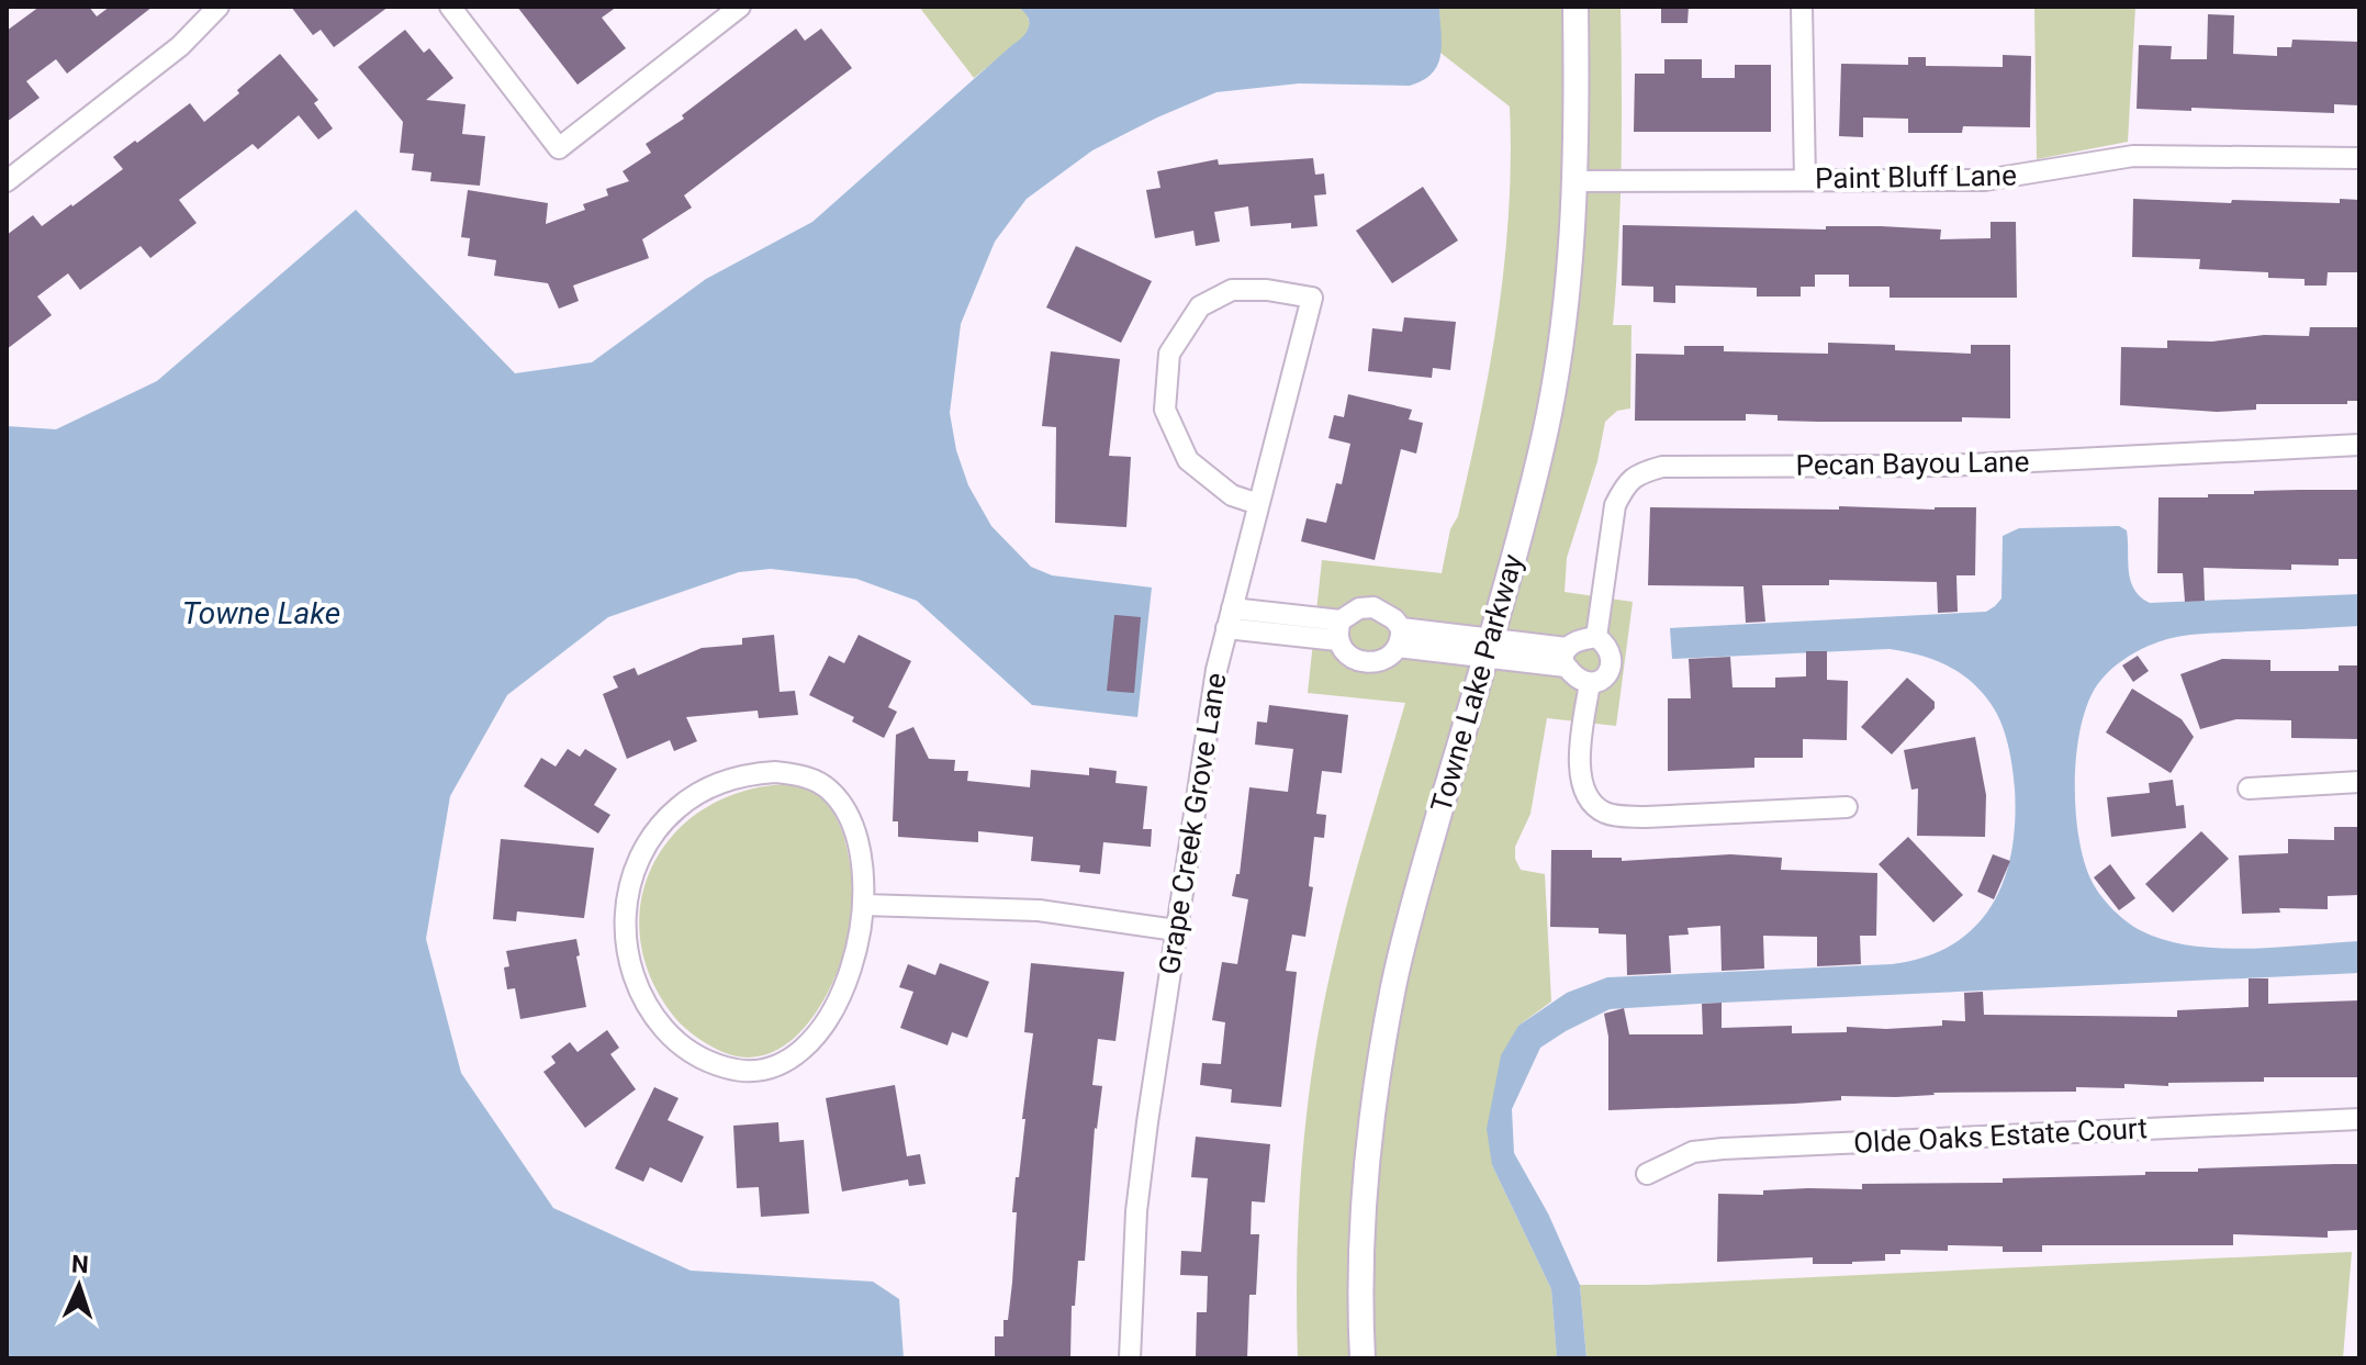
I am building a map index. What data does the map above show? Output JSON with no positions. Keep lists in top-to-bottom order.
{
  "streets": {
    "street": [
      "Paint Bluff Lane",
      "Pecan Bayou Lane",
      "Towne Lake Parkway",
      "Grape Creek Grove Lane",
      "Olde Oaks Estate Court"
    ]
  },
  "crossings": [
    ["Paint Bluff Lane", "Towne Lake Parkway"]
  ],
  "water": ["Towne Lake"],
  "north": "top"
}
